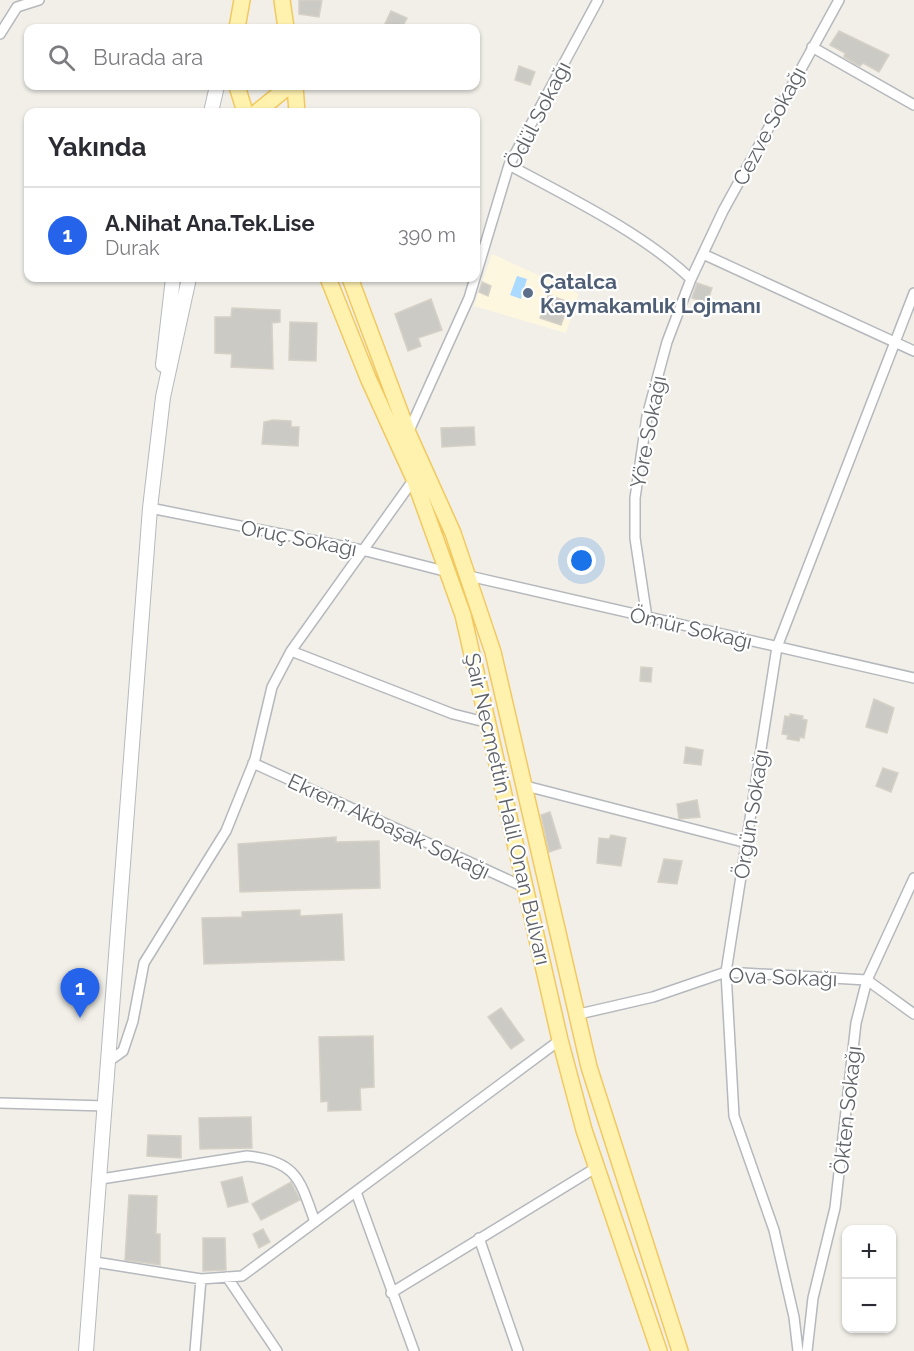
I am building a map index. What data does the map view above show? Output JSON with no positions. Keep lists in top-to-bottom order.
{
  "streets": {
    "main road": ["Şair Necmettin Halil Onan Bulvarı"],
    "street": [
      "Ödül Sokağı",
      "Cezve Sokağı",
      "Yöre Sokağı",
      "Oruç Sokağı",
      "Ömür Sokağı",
      "Örgün Sokağı",
      "Ekrem Akbaşak Sokağı",
      "Ova Sokağı",
      "Ökten Sokağı"
    ]
  },
  "crossings": [
    ["Ödül Sokağı", "Şair Necmettin Halil Onan Bulvarı"],
    ["Cezve Sokağı", "Yöre Sokağı"],
    ["Yöre Sokağı", "Ömür Sokağı"],
    ["Oruç Sokağı", "Şair Necmettin Halil Onan Bulvarı"],
    ["Ömür Sokağı", "Şair Necmettin Halil Onan Bulvarı"],
    ["Ömür Sokağı", "Örgün Sokağı"],
    ["Şair Necmettin Halil Onan Bulvarı", "Ekrem Akbaşak Sokağı"],
    ["Şair Necmettin Halil Onan Bulvarı", "Ova Sokağı"],
    ["Örgün Sokağı", "Ova Sokağı"],
    ["Ova Sokağı", "Ökten Sokağı"]
  ],
  "places": ["Çatalca Kaymakamlık Lojmanı"],
  "page": {
    "search": "Burada ara",
    "heading": "Yakında",
    "list": [
      {
        "mark": "1",
        "name": "A.Nihat Ana.Tek.Lise",
        "note": "Durak",
        "value": "390 m"
      }
    ],
    "pins": "1",
    "map_buttons": ["+", "−"]
  }
}
